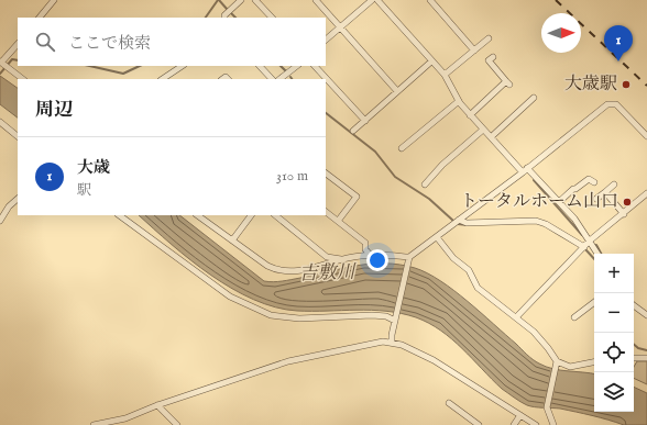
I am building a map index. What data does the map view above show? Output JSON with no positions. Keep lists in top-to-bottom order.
{
  "water": ["吉敷川"],
  "places": ["大歳駅", "トータルホーム山口"],
  "north": "right",
  "page": {
    "search": "ここで検索",
    "pins": "1",
    "heading": "周辺",
    "list": [
      {
        "mark": "1",
        "name": "大歳",
        "note": "駅",
        "value": "310 m"
      }
    ],
    "map_buttons": ["+", "−"]
  }
}
